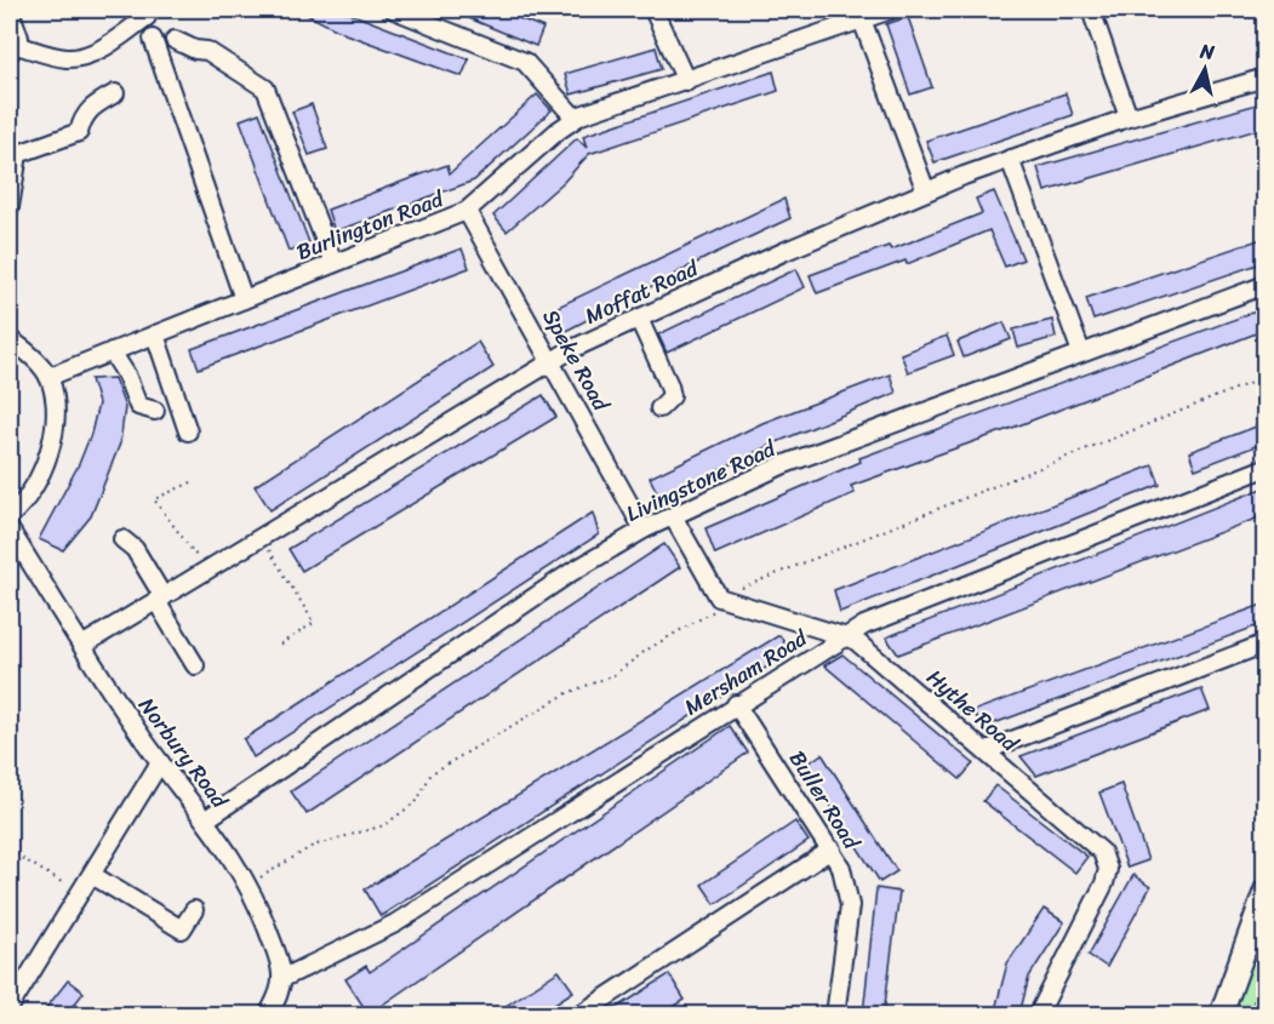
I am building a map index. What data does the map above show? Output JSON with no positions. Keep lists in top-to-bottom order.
{
  "streets": {
    "street": [
      "Burlington Road",
      "Moffat Road",
      "Speke Road",
      "Livingstone Road",
      "Mersham Road",
      "Hythe Road",
      "Norbury Road",
      "Buller Road"
    ]
  },
  "crossings": [
    ["Burlington Road", "Speke Road"],
    ["Moffat Road", "Speke Road"],
    ["Moffat Road", "Norbury Road"],
    ["Speke Road", "Livingstone Road"],
    ["Livingstone Road", "Norbury Road"],
    ["Mersham Road", "Hythe Road"],
    ["Mersham Road", "Norbury Road"],
    ["Mersham Road", "Buller Road"]
  ],
  "north": "top"
}
